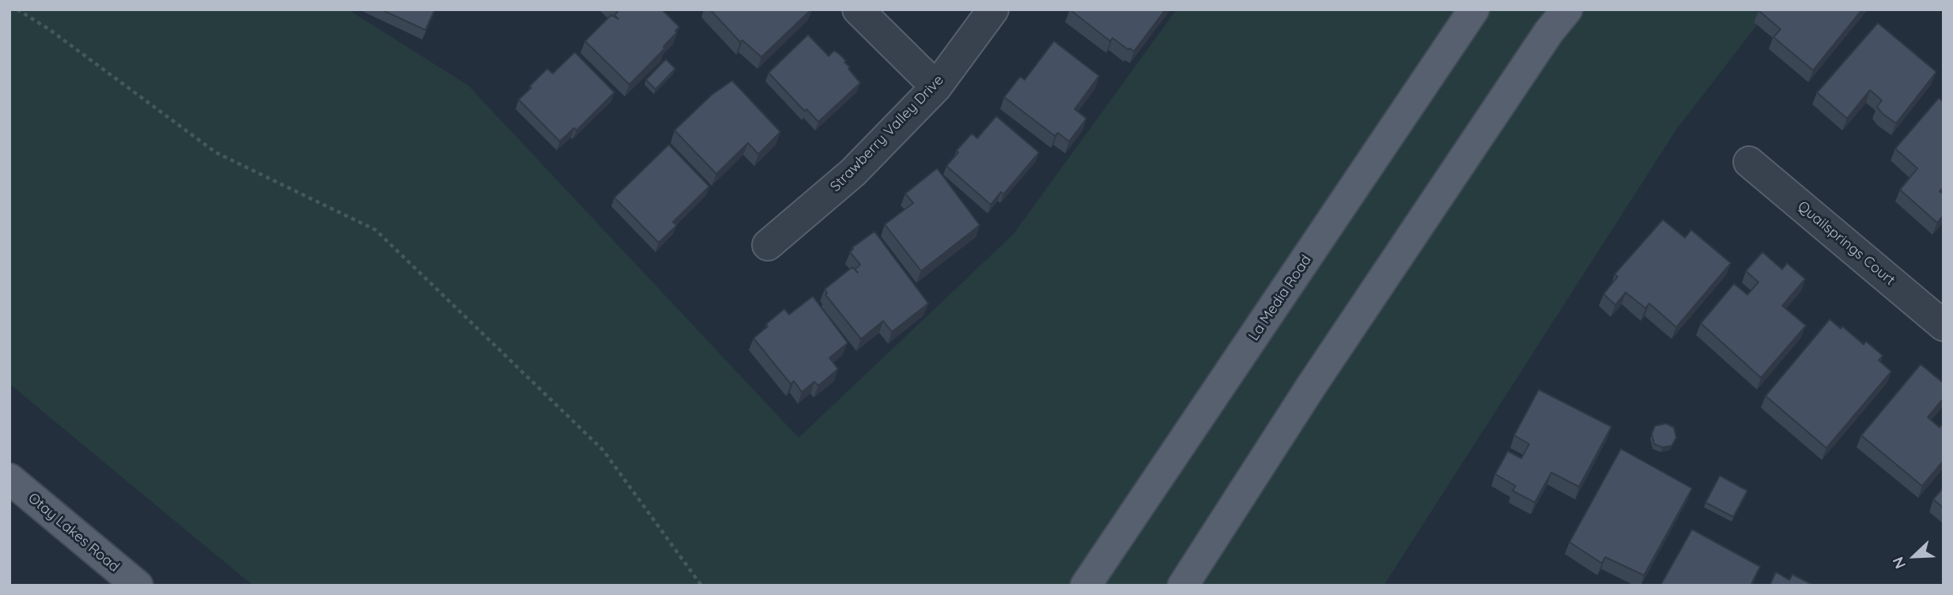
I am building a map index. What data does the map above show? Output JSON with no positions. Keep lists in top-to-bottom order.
{
  "streets": {
    "main road": ["La Media Road", "Otay Lakes Road"],
    "street": ["Strawberry Valley Drive", "Quailsprings Court"]
  },
  "north": "bottom left"
}
